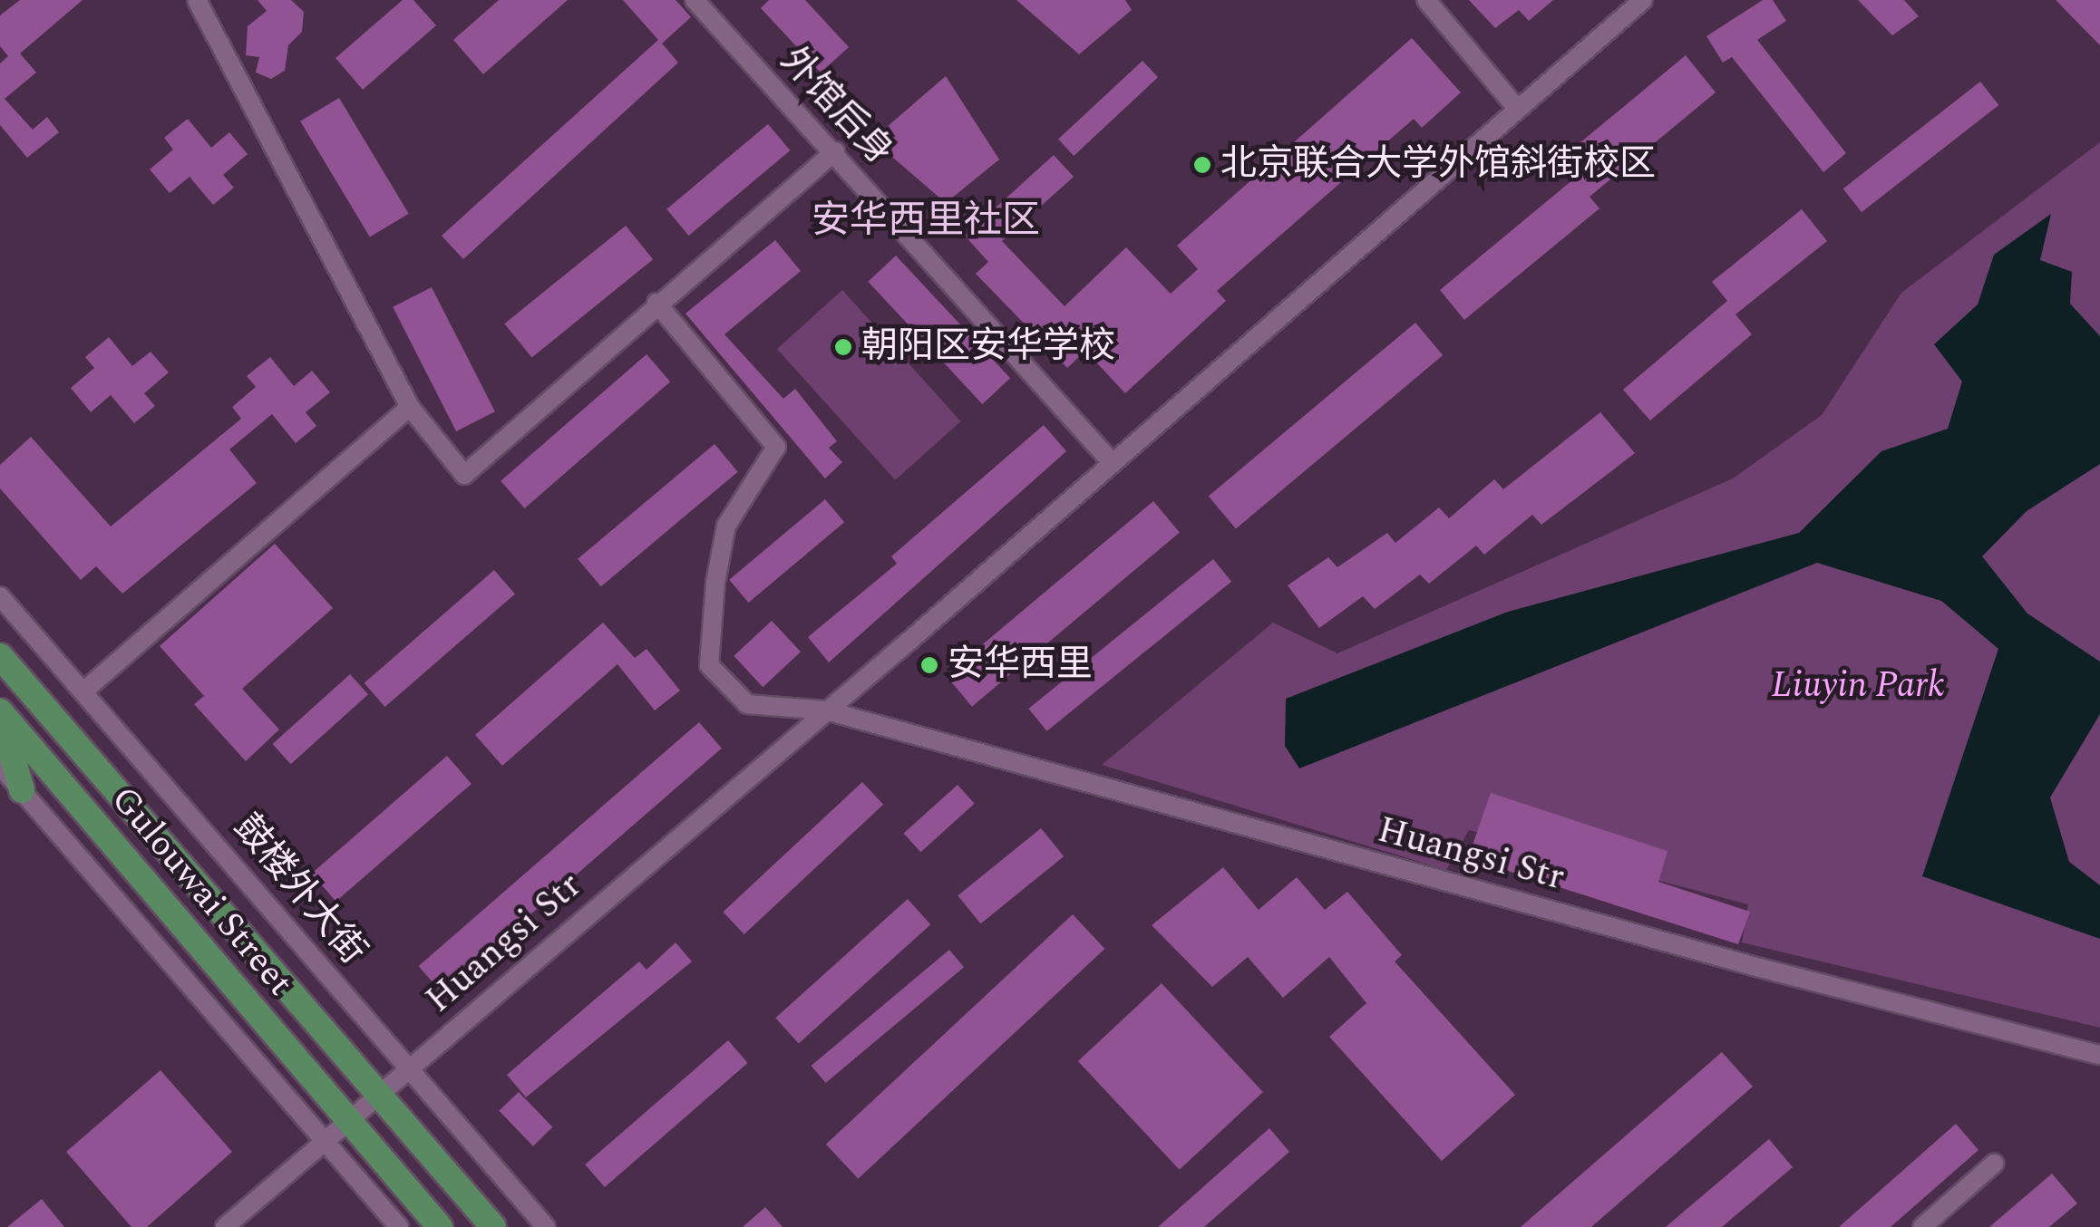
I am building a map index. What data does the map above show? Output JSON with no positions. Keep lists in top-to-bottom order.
{
  "streets": {
    "main road": ["鼓楼外大街", "Gulouwai Street"],
    "street": ["外馆后身", "Huangsi Str"]
  },
  "crossings": [
    ["外馆后身", "Huangsi Str"],
    ["Huangsi Str", "鼓楼外大街"],
    ["Huangsi Str", "Gulouwai Street"]
  ],
  "districts": ["安华西里社区"],
  "parks": ["Liuyin Park"],
  "places": ["北京联合大学外馆斜街校区", "朝阳区安华学校", "安华西里"]
}
